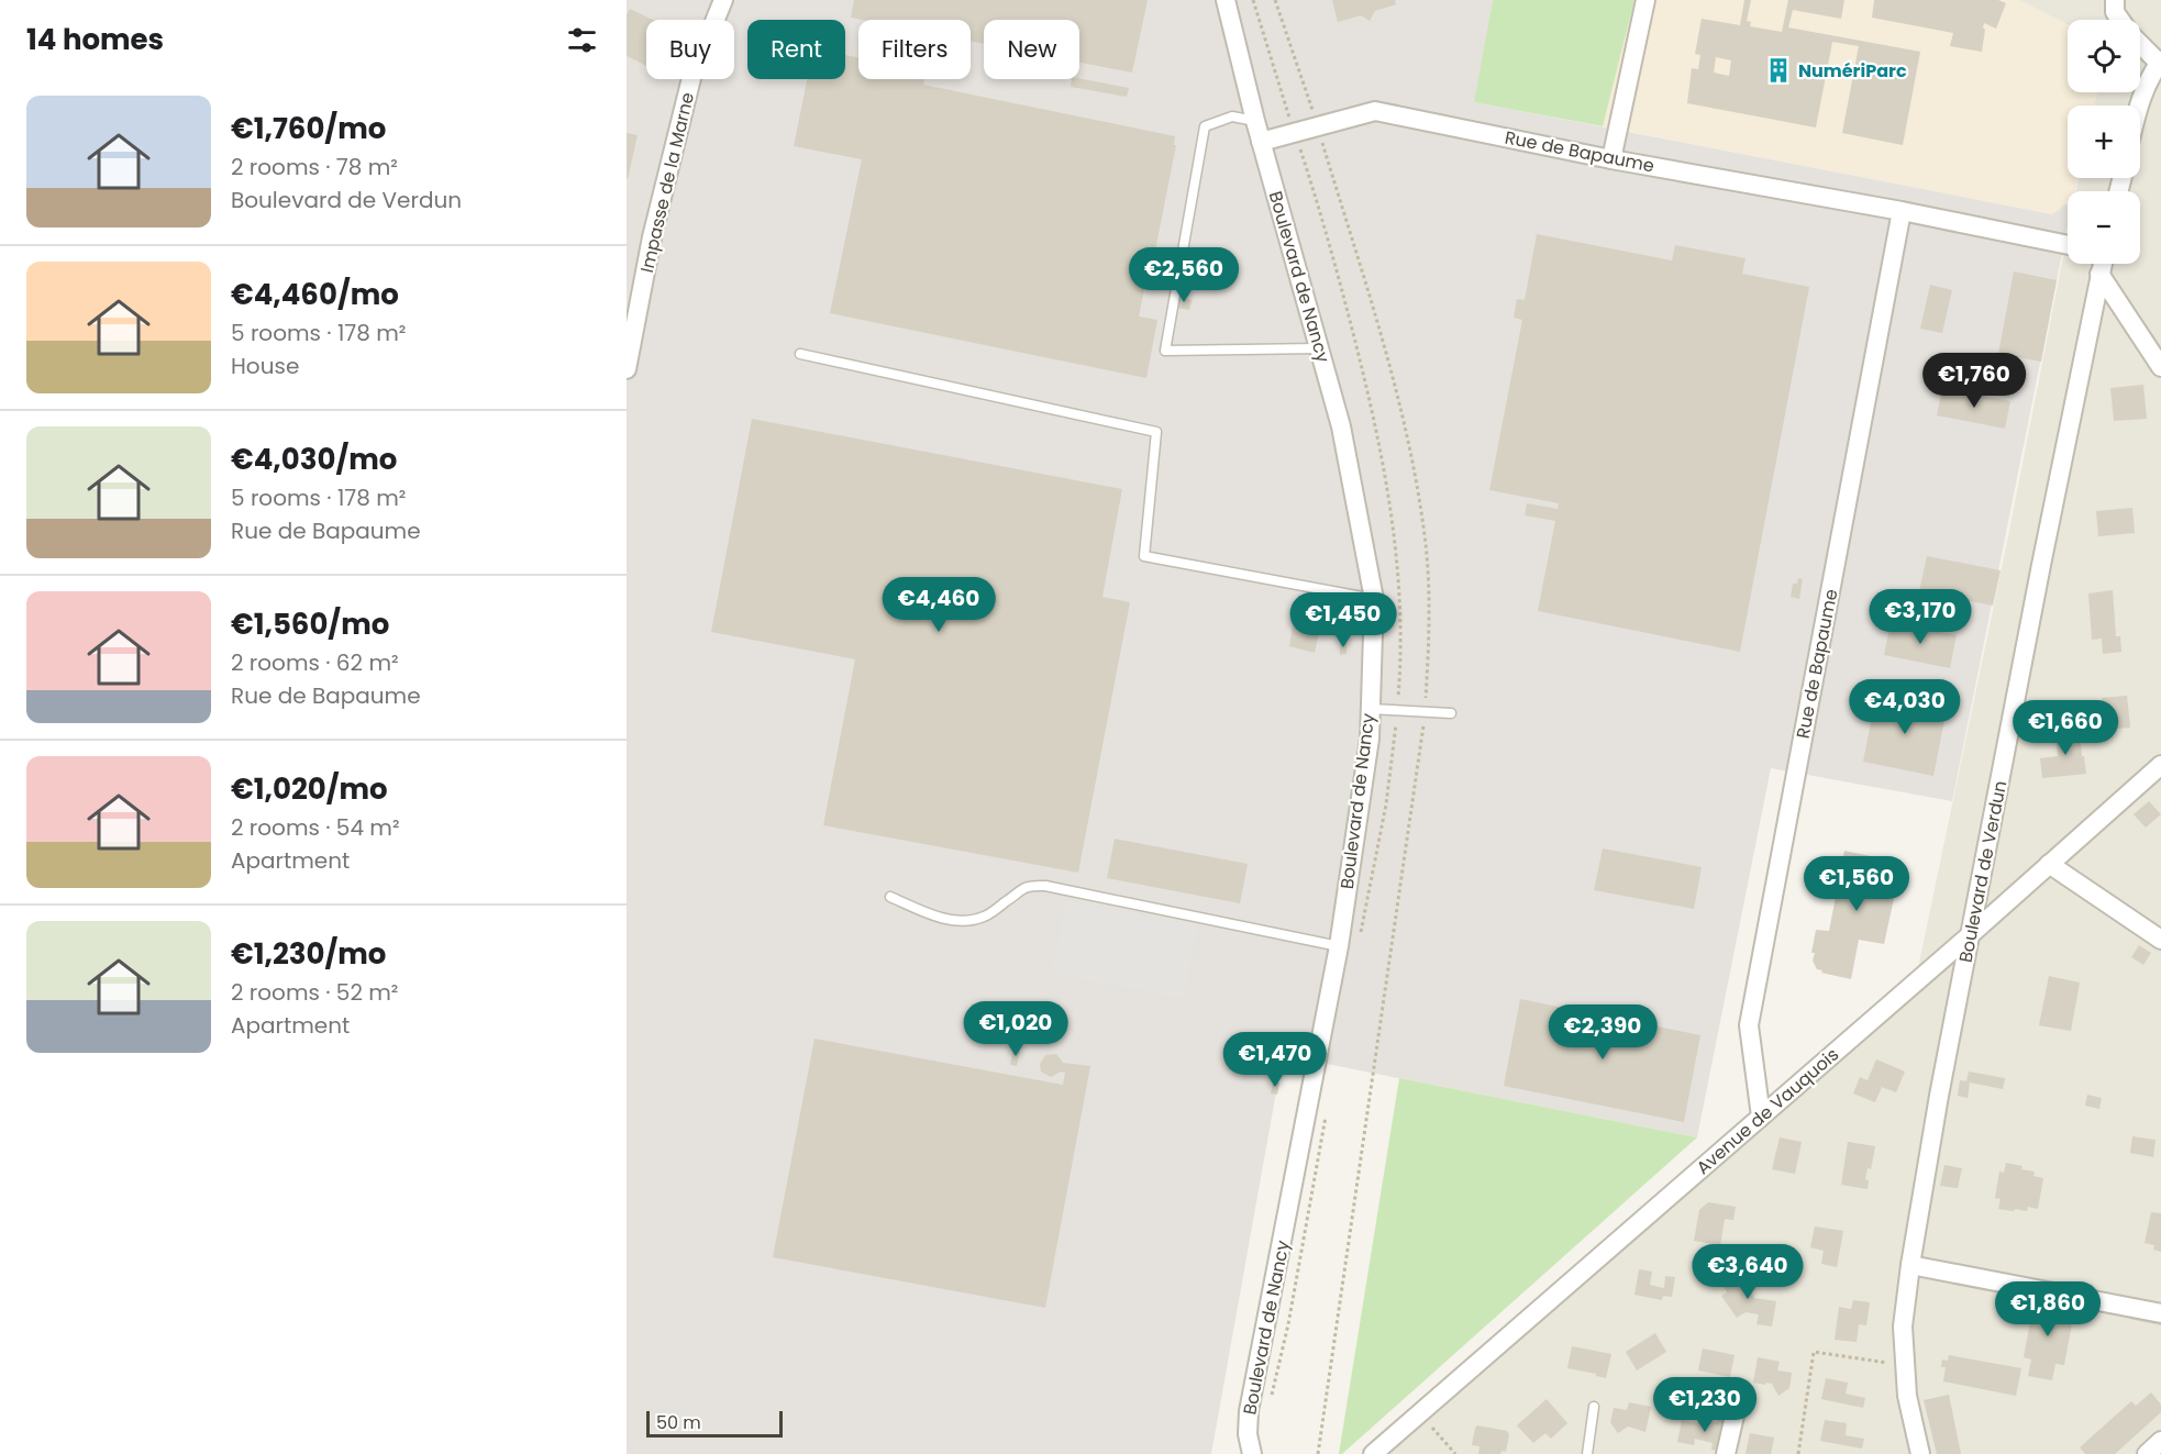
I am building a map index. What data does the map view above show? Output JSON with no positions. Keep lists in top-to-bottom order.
{
  "streets": {
    "street": [
      "Rue de Bapaume",
      "Impasse de la Marne",
      "Boulevard de Nancy",
      "Boulevard de Verdun",
      "Avenue de Vauquois"
    ]
  },
  "crossings": [
    ["Rue de Bapaume", "Boulevard de Nancy"],
    ["Rue de Bapaume", "Avenue de Vauquois"],
    ["Boulevard de Verdun", "Avenue de Vauquois"]
  ],
  "places": {
    "building": ["NumériParc"]
  },
  "scale_bar": "50 m",
  "page": {
    "heading": "14 homes",
    "map_buttons": ["+", "−"],
    "chip": [
      "Buy",
      "Rent",
      "Filters",
      "New"
    ],
    "list": [
      {
        "name": "€1,760/mo",
        "note": "2 rooms · 78 m² · Boulevard de Verdun"
      },
      {
        "name": "€4,460/mo",
        "note": "5 rooms · 178 m² · House"
      },
      {
        "name": "€4,030/mo",
        "note": "5 rooms · 178 m² · Rue de Bapaume"
      },
      {
        "name": "€1,560/mo",
        "note": "2 rooms · 62 m² · Rue de Bapaume"
      },
      {
        "name": "€1,020/mo",
        "note": "2 rooms · 54 m² · Apartment"
      },
      {
        "name": "€1,230/mo",
        "note": "2 rooms · 52 m² · Apartment"
      }
    ],
    "price": [
      "€2,560",
      "€1,760",
      "€4,460",
      "€3,170",
      "€1,450",
      "€4,030",
      "€1,660",
      "€1,560",
      "€1,020",
      "€2,390",
      "€1,470",
      "€3,640",
      "€1,860",
      "€1,230"
    ],
    "scale": "50 m"
  }
}
